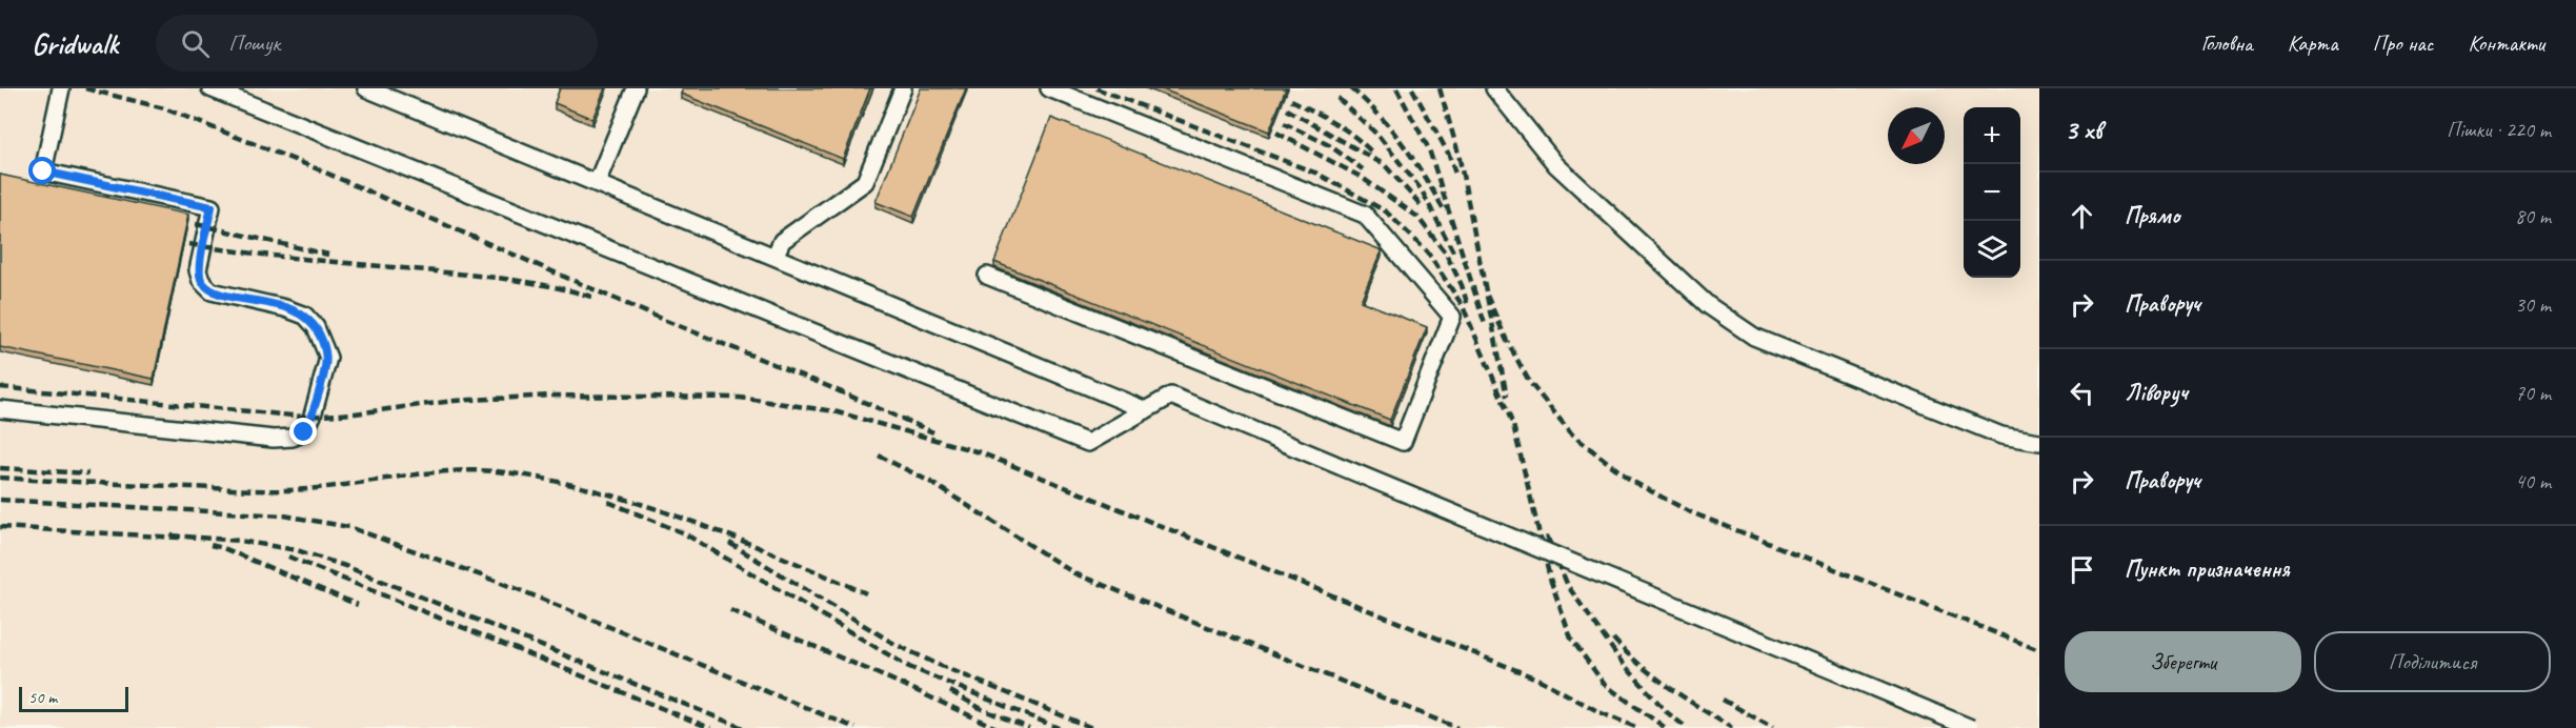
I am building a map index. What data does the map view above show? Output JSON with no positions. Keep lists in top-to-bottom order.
{
  "scale_bar": "50 m",
  "north": "bottom left",
  "page": {
    "header": "Gridwalk",
    "search": "Пошук",
    "nav": [
      "Головна",
      "Карта",
      "Про нас",
      "Контакти"
    ],
    "heading": ["3 хв", "Пішки · 220 m"],
    "map_buttons": ["+", "−"],
    "list": [
      ["Прямо", "80 m"],
      ["Праворуч", "30 m"],
      ["Ліворуч", "70 m"],
      ["Праворуч", "40 m"],
      "Пункт призначення"
    ],
    "buttons": ["Зберегти", "Поділитися"],
    "scale": "50 m"
  }
}
